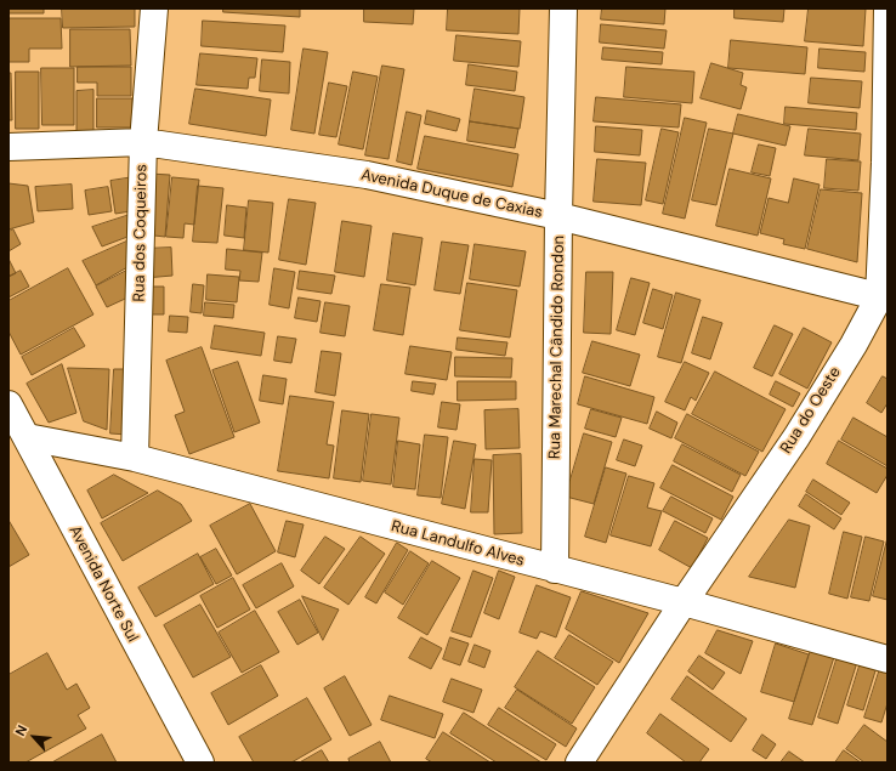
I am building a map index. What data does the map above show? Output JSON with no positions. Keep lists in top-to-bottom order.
{
  "streets": {
    "street": [
      "Avenida Duque de Caxias",
      "Rua dos Coqueiros",
      "Rua Marechal Cândido Rondon",
      "Rua do Oeste",
      "Rua Landulfo Alves",
      "Avenida Norte Sul"
    ]
  },
  "crossings": [
    ["Avenida Duque de Caxias", "Rua dos Coqueiros"],
    ["Avenida Duque de Caxias", "Rua Marechal Cândido Rondon"],
    ["Avenida Duque de Caxias", "Rua do Oeste"],
    ["Rua dos Coqueiros", "Rua Landulfo Alves"],
    ["Rua Marechal Cândido Rondon", "Rua Landulfo Alves"],
    ["Rua do Oeste", "Rua Landulfo Alves"],
    ["Rua Landulfo Alves", "Avenida Norte Sul"]
  ],
  "north": "top left"
}
